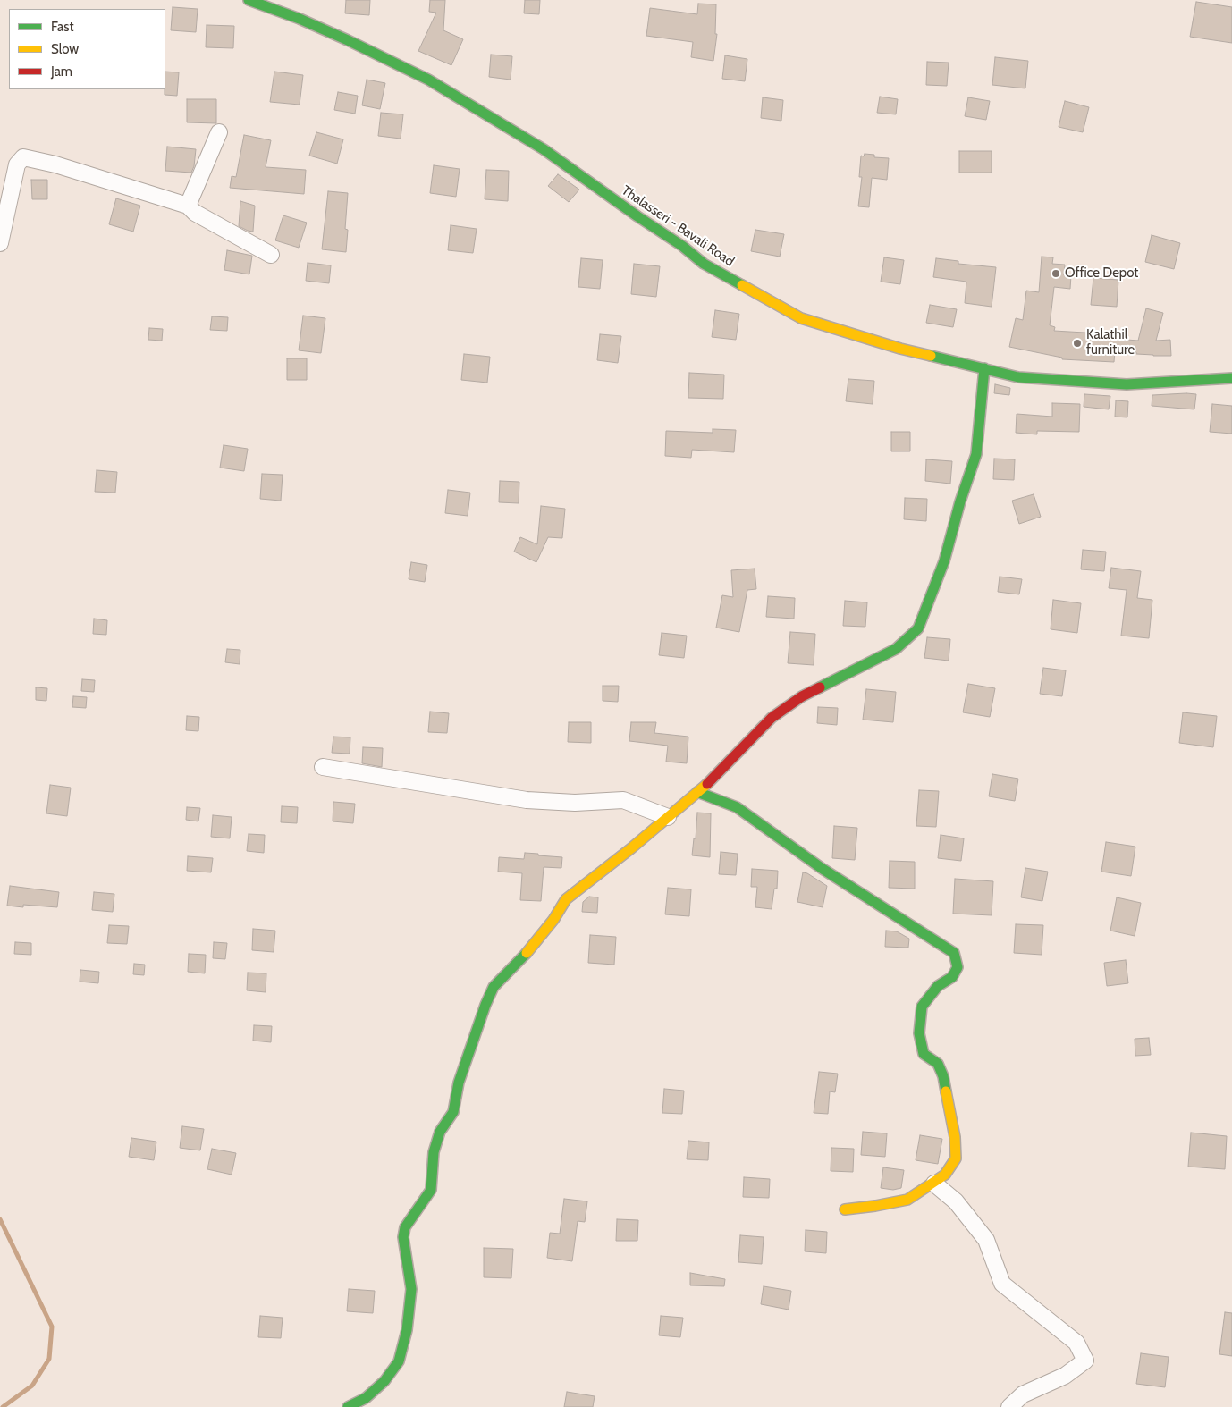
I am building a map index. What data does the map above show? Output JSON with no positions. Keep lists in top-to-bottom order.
{
  "streets": {
    "street": ["Thalasseri - Bavali Road"]
  },
  "places": ["Office Depot", "Kalathil furniture"],
  "legend": ["Fast", "Slow", "Jam"]
}
